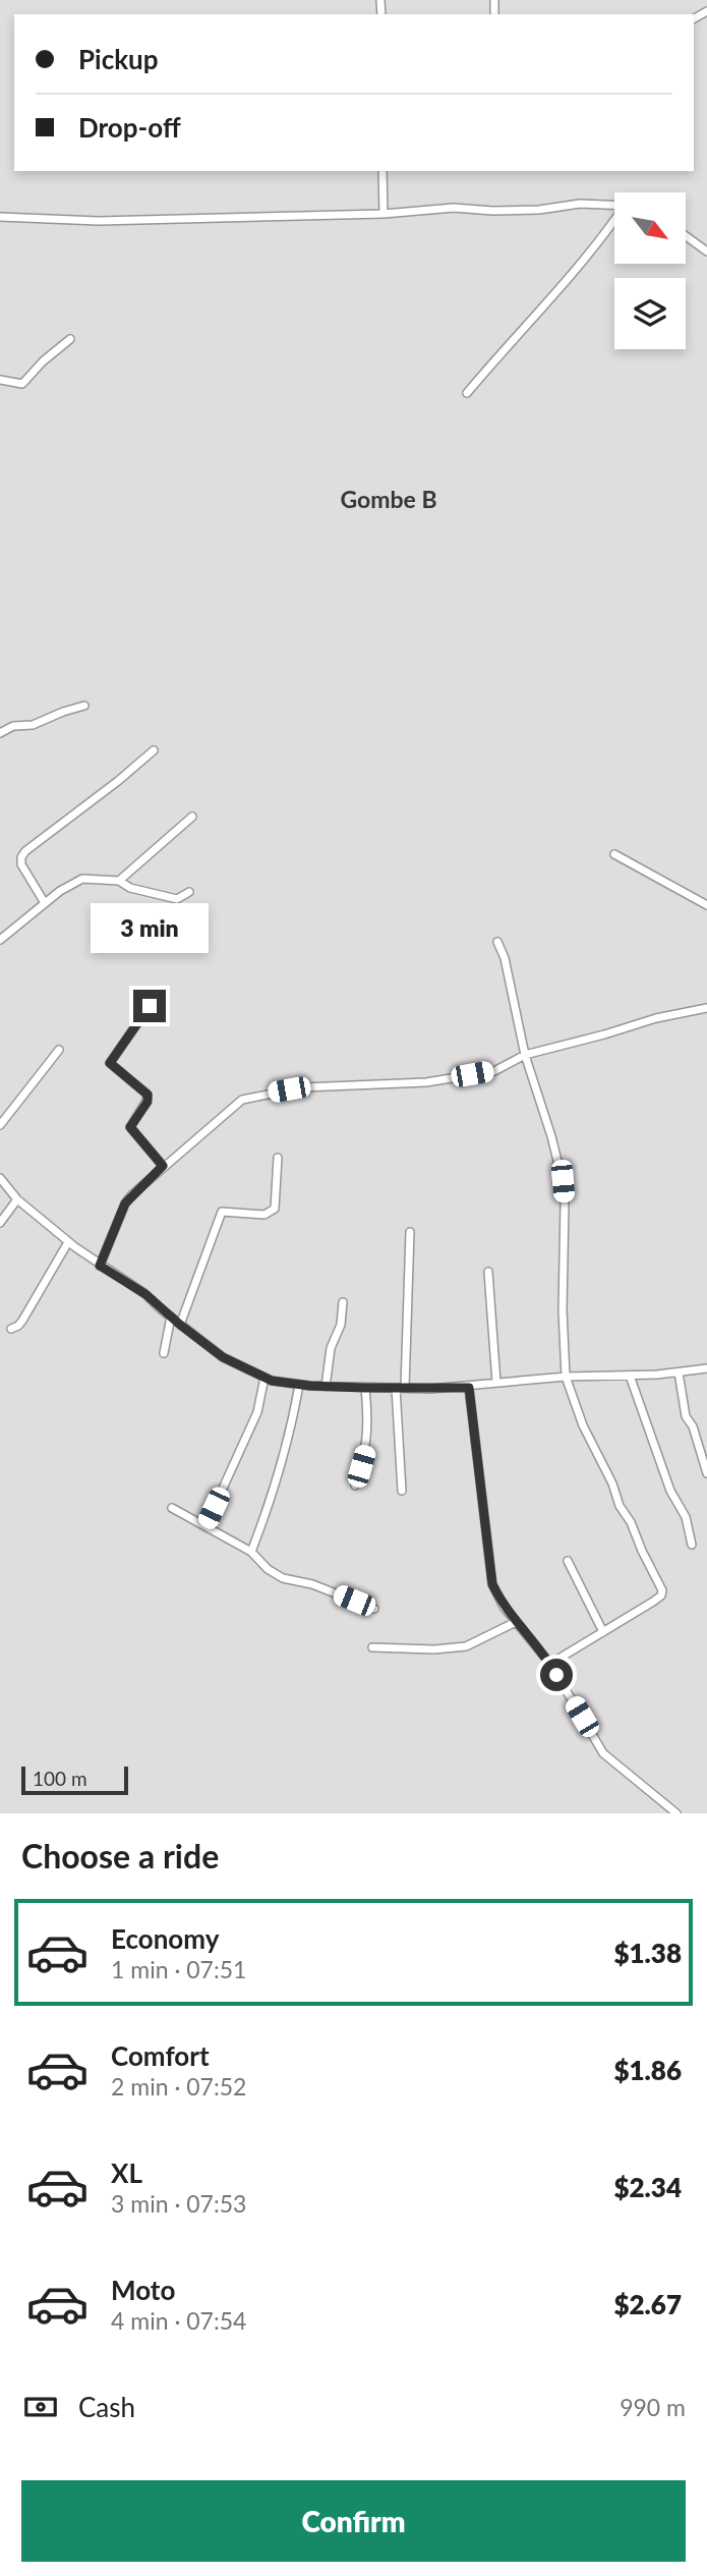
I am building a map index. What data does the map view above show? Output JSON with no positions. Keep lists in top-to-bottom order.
{
  "districts": ["Gombe B"],
  "scale_bar": "100 m",
  "north": "bottom right",
  "page": {
    "banner": ["Pickup", "Drop-off"],
    "bubble": "3 min",
    "scale": "100 m",
    "heading": "Choose a ride",
    "list": [
      {
        "name": "Economy",
        "note": "1 min · 07:51",
        "value": "$1.38"
      },
      {
        "name": "Comfort",
        "note": "2 min · 07:52",
        "value": "$1.86"
      },
      {
        "name": "XL",
        "note": "3 min · 07:53",
        "value": "$2.34"
      },
      {
        "name": "Moto",
        "note": "4 min · 07:54",
        "value": "$2.67"
      }
    ],
    "pay": ["Cash", "990 m"],
    "buttons": "Confirm"
  }
}
